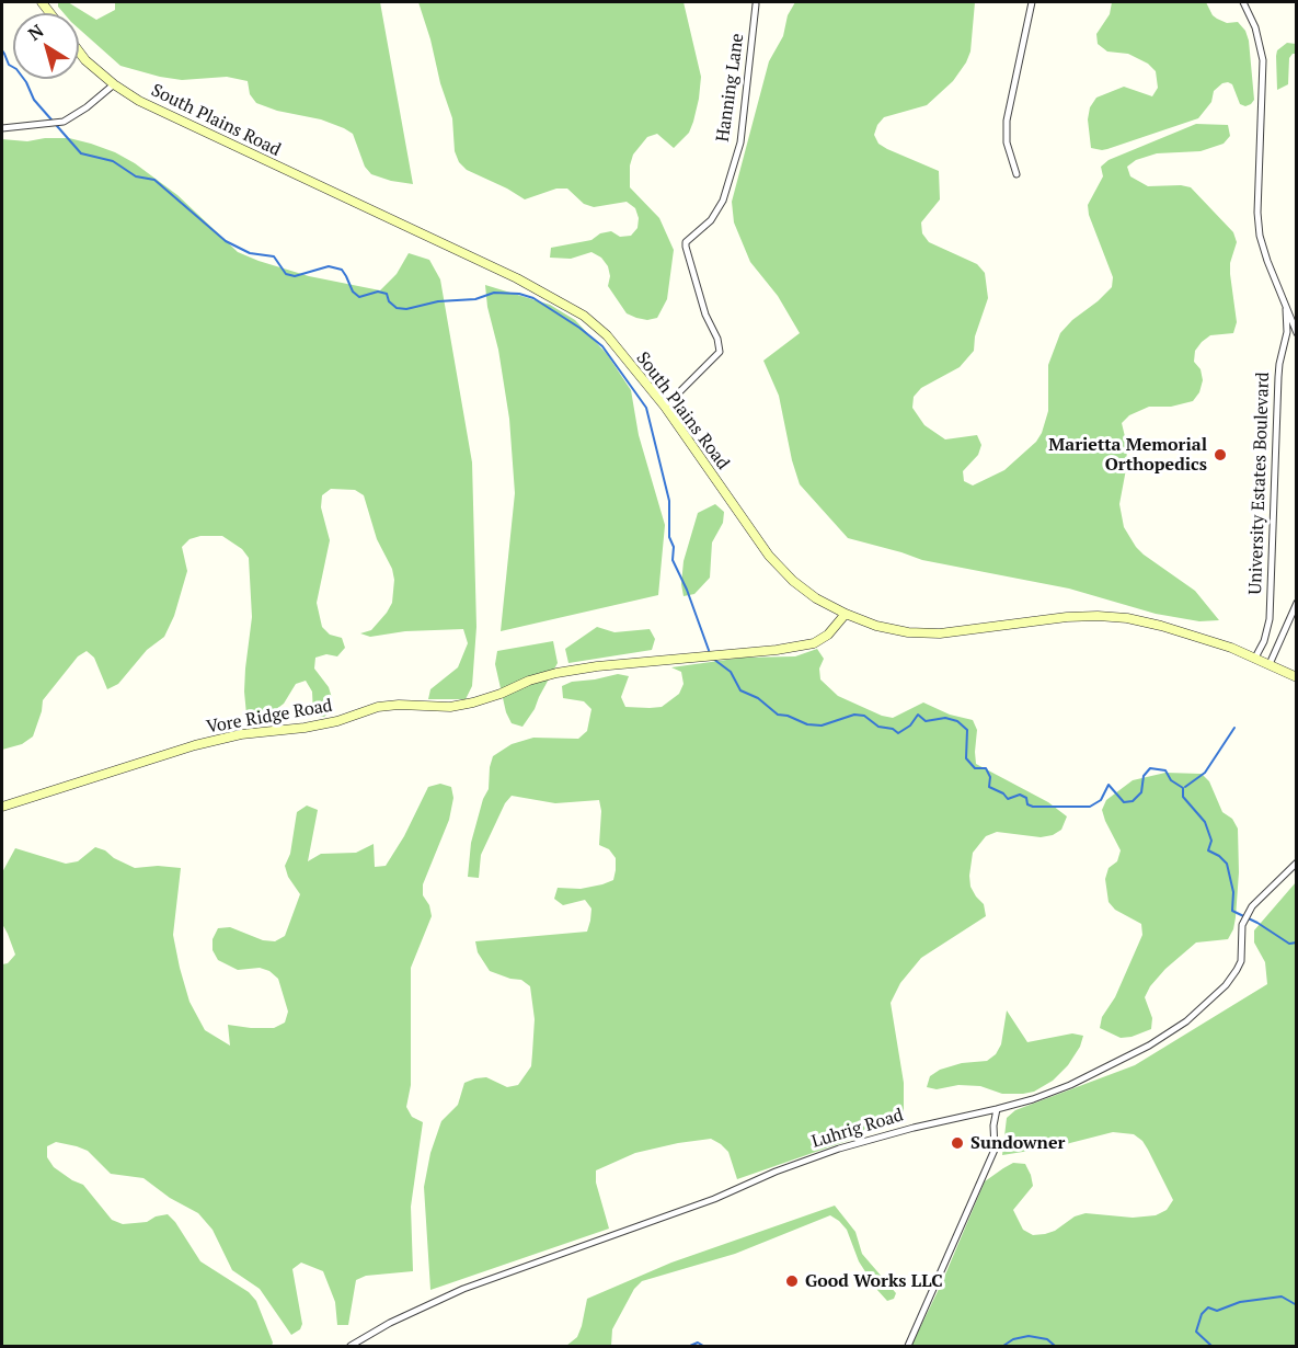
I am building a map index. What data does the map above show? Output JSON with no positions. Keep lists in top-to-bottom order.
{
  "streets": {
    "main road": ["South Plains Road", "Vore Ridge Road"],
    "street": ["Hanning Lane", "University Estates Boulevard", "Luhrig Road"]
  },
  "crossings": [
    ["Hanning Lane", "South Plains Road"],
    ["South Plains Road", "University Estates Boulevard"],
    ["South Plains Road", "Vore Ridge Road"]
  ],
  "places": ["Marietta Memorial Orthopedics", "Sundowner", "Good Works LLC"],
  "north": "top left"
}
